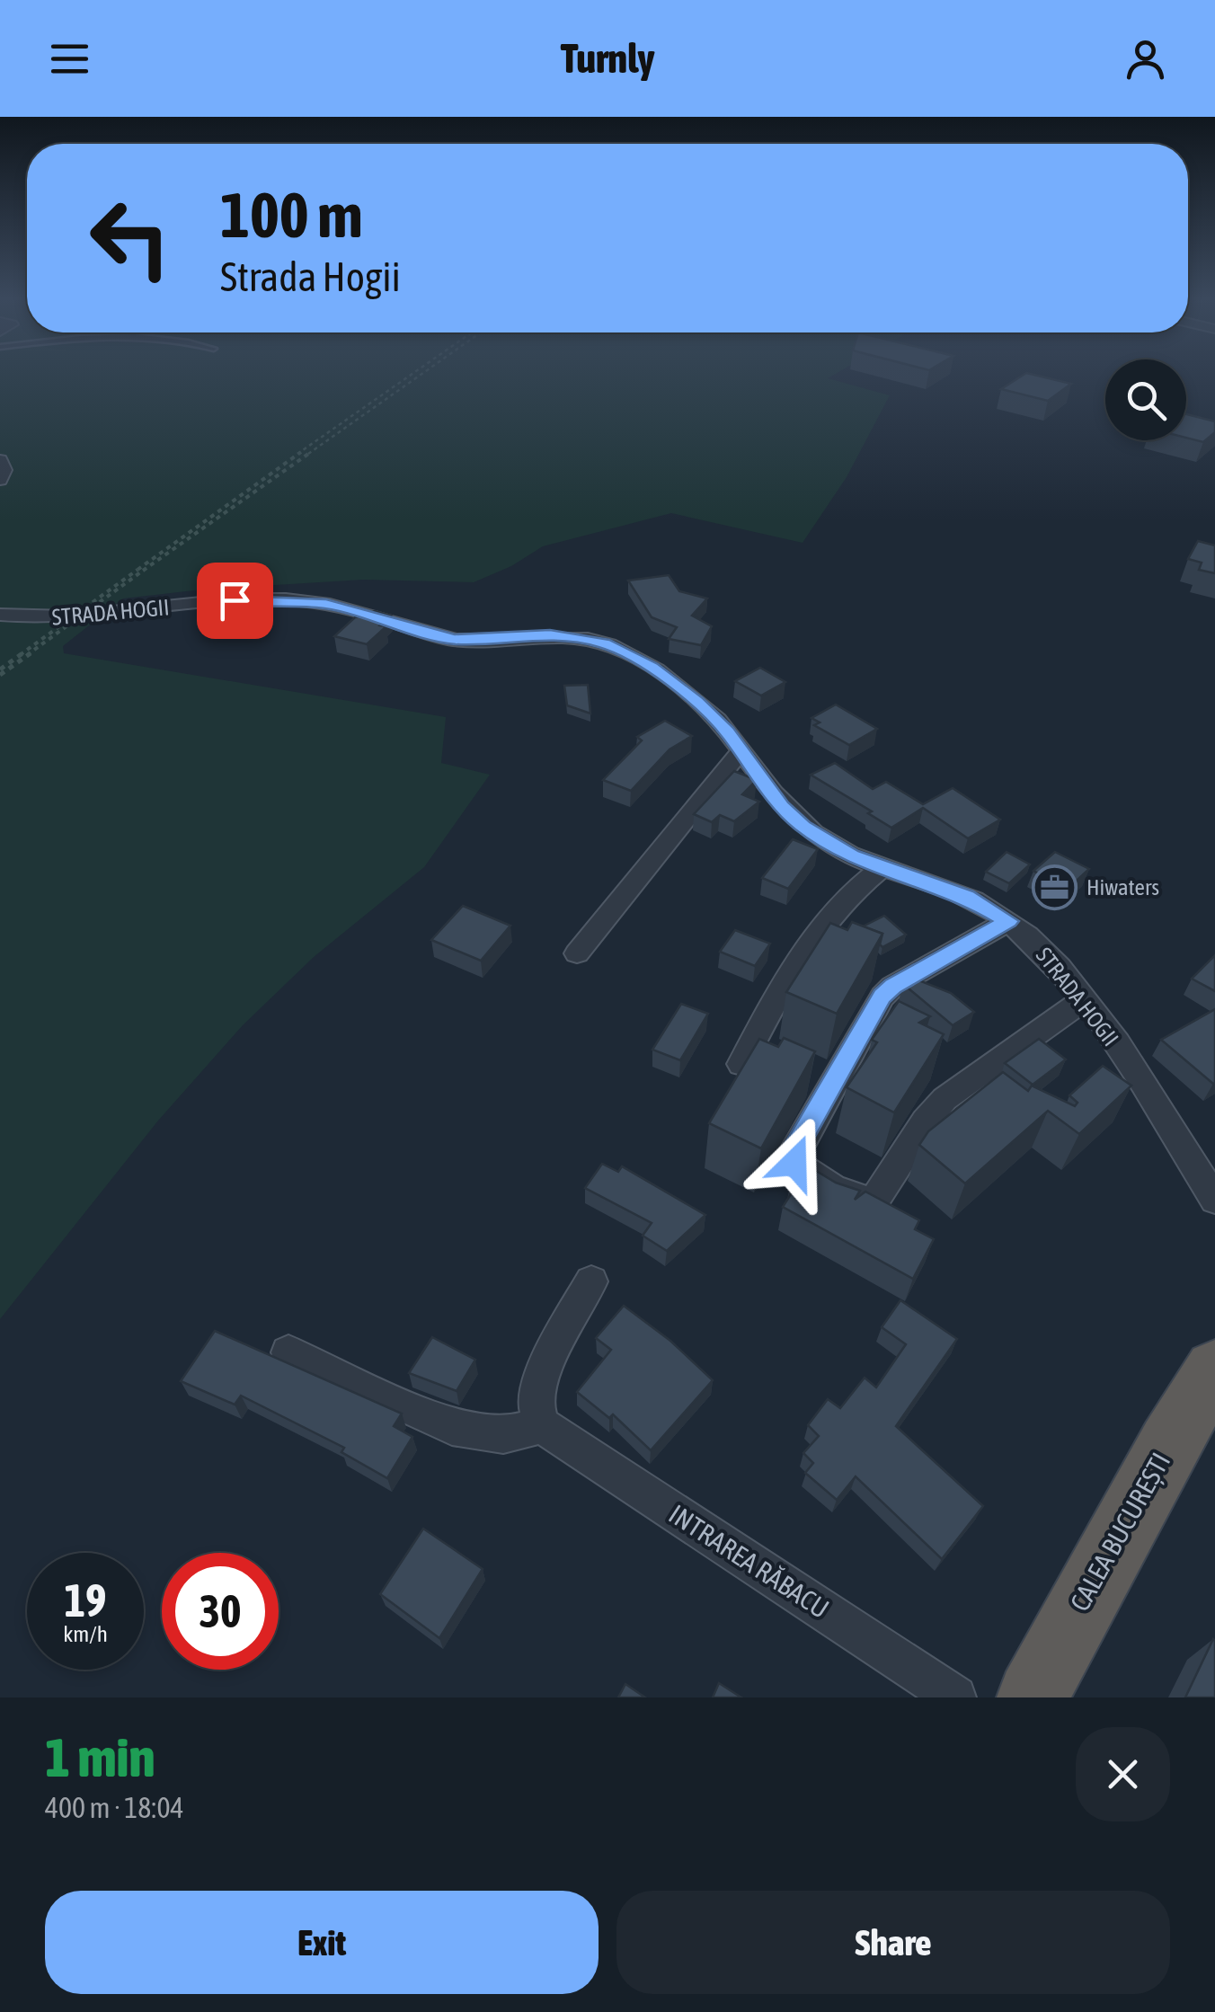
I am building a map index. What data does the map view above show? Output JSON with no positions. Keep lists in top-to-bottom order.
{
  "streets": {
    "highway": ["CALEA BUCUREȘTI"],
    "street": ["STRADA HOGII", "INTRAREA RĂBACU"]
  },
  "places": {
    "office": ["Hiwaters"]
  },
  "page": {
    "header": "Turnly",
    "turn": ["100 m", "Strada Hogii"],
    "speed": "19 km/h",
    "limit": "30",
    "heading": ["1 min", "400 m · 18:04"],
    "buttons": ["Exit", "Share"]
  }
}
